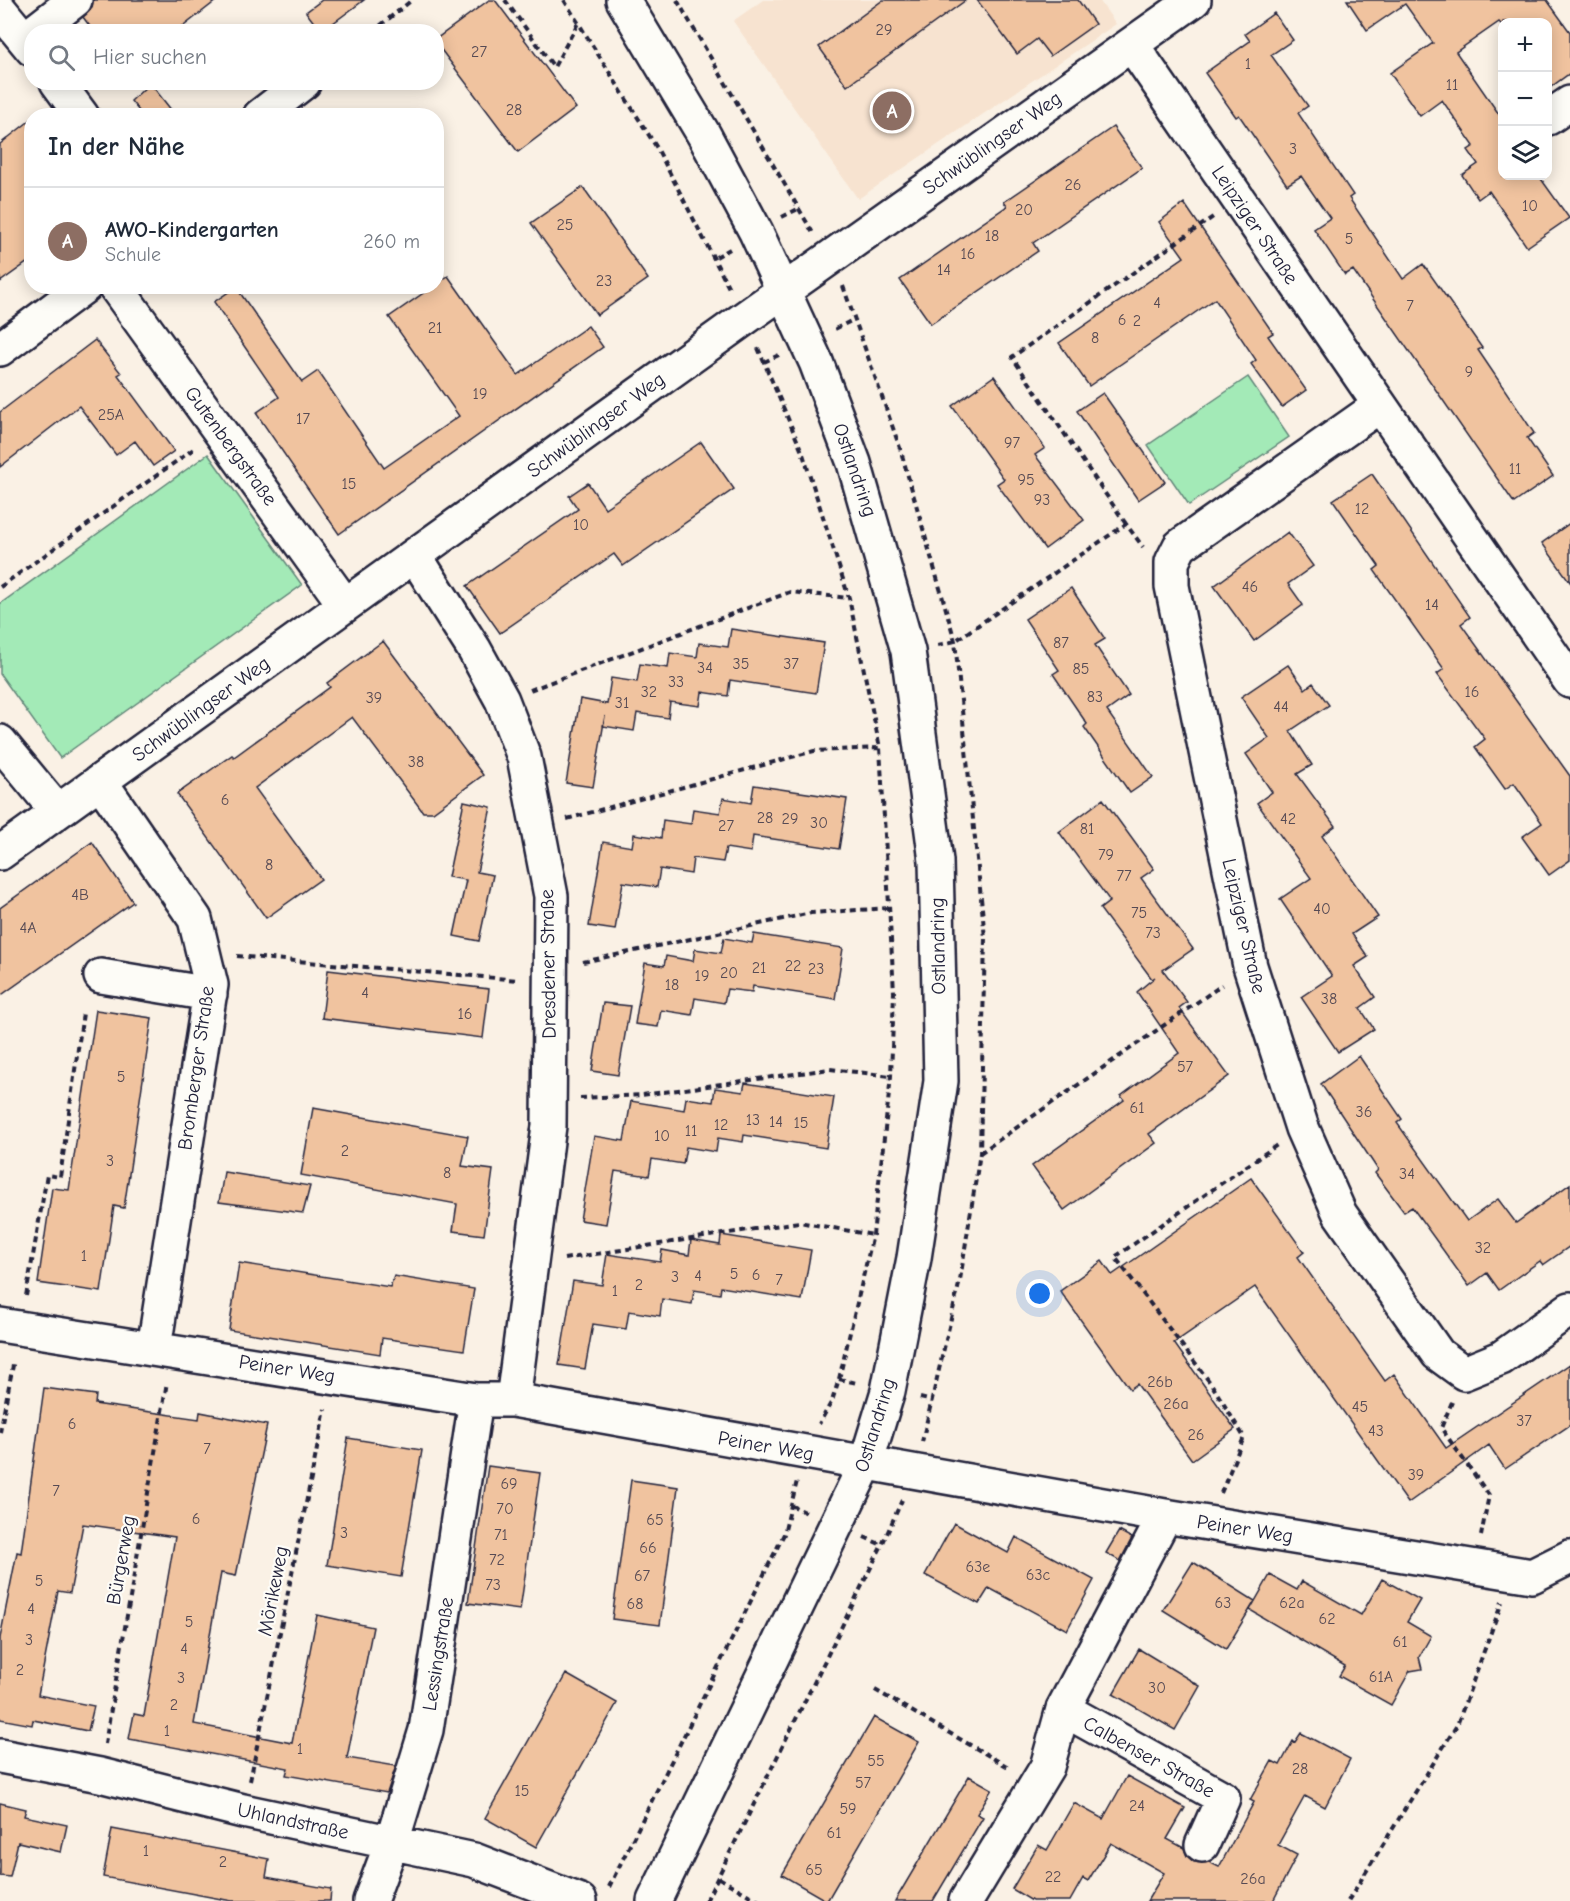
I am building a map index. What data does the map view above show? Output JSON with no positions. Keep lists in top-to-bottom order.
{
  "streets": {
    "street": [
      "Schwüblingser Weg",
      "Leipziger Straße",
      "Gutenbergstraße",
      "Ostlandring",
      "Dresdener Straße",
      "Bromberger Straße",
      "Peiner Weg",
      "Lessingstraße",
      "Calbenser Straße",
      "Uhlandstraße"
    ],
    "path": ["Bürgerweg", "Mörikeweg"]
  },
  "crossings": [
    ["Schwüblingser Weg", "Leipziger Straße"],
    ["Schwüblingser Weg", "Gutenbergstraße"],
    ["Schwüblingser Weg", "Ostlandring"],
    ["Schwüblingser Weg", "Dresdener Straße"],
    ["Schwüblingser Weg", "Bromberger Straße"],
    ["Ostlandring", "Peiner Weg"],
    ["Dresdener Straße", "Peiner Weg"],
    ["Bromberger Straße", "Peiner Weg"],
    ["Bromberger Straße", "Bürgerweg"],
    ["Peiner Weg", "Bürgerweg"],
    ["Peiner Weg", "Mörikeweg"],
    ["Peiner Weg", "Lessingstraße"],
    ["Peiner Weg", "Calbenser Straße"],
    ["Bürgerweg", "Uhlandstraße"],
    ["Mörikeweg", "Uhlandstraße"],
    ["Lessingstraße", "Uhlandstraße"]
  ],
  "house_numbers": [
    "29",
    "27",
    "1",
    "11",
    "28",
    "3",
    "26",
    "10",
    "20",
    "25",
    "18",
    "5",
    "16",
    "14",
    "23",
    "4",
    "7",
    "6",
    "2",
    "21",
    "8",
    "9",
    "19",
    "25A",
    "17",
    "97",
    "11",
    "95",
    "15",
    "93",
    "12",
    "10",
    "46",
    "14",
    "87",
    "35",
    "37",
    "34",
    "85",
    "33",
    "32",
    "16",
    "83",
    "39",
    "31",
    "44",
    "38",
    "6",
    "28",
    "29",
    "42",
    "30",
    "27",
    "81",
    "79",
    "8",
    "77",
    "4B",
    "40",
    "75",
    "4A",
    "73",
    "22",
    "21",
    "23",
    "20",
    "19",
    "18",
    "4",
    "38",
    "16",
    "57",
    "5",
    "61",
    "36",
    "13",
    "14",
    "15",
    "12",
    "11",
    "10",
    "2",
    "3",
    "8",
    "34",
    "32",
    "1",
    "5",
    "6",
    "4",
    "3",
    "7",
    "2",
    "1",
    "26b",
    "26a",
    "45",
    "37",
    "6",
    "43",
    "26",
    "7",
    "39",
    "69",
    "7",
    "70",
    "6",
    "65",
    "3",
    "71",
    "66",
    "72",
    "63e",
    "63c",
    "67",
    "5",
    "73",
    "63",
    "62a",
    "68",
    "4",
    "62",
    "5",
    "3",
    "61",
    "4",
    "2",
    "61A",
    "3",
    "30",
    "2",
    "1",
    "1",
    "55",
    "28",
    "57",
    "15",
    "24",
    "59",
    "61",
    "1",
    "2",
    "65",
    "22",
    "26a"
  ],
  "page": {
    "map_buttons": ["+", "−"],
    "search": "Hier suchen",
    "pins": "A",
    "heading": "In der Nähe",
    "list": [
      {
        "mark": "A",
        "name": "AWO-Kindergarten",
        "note": "Schule",
        "value": "260 m"
      }
    ]
  }
}
